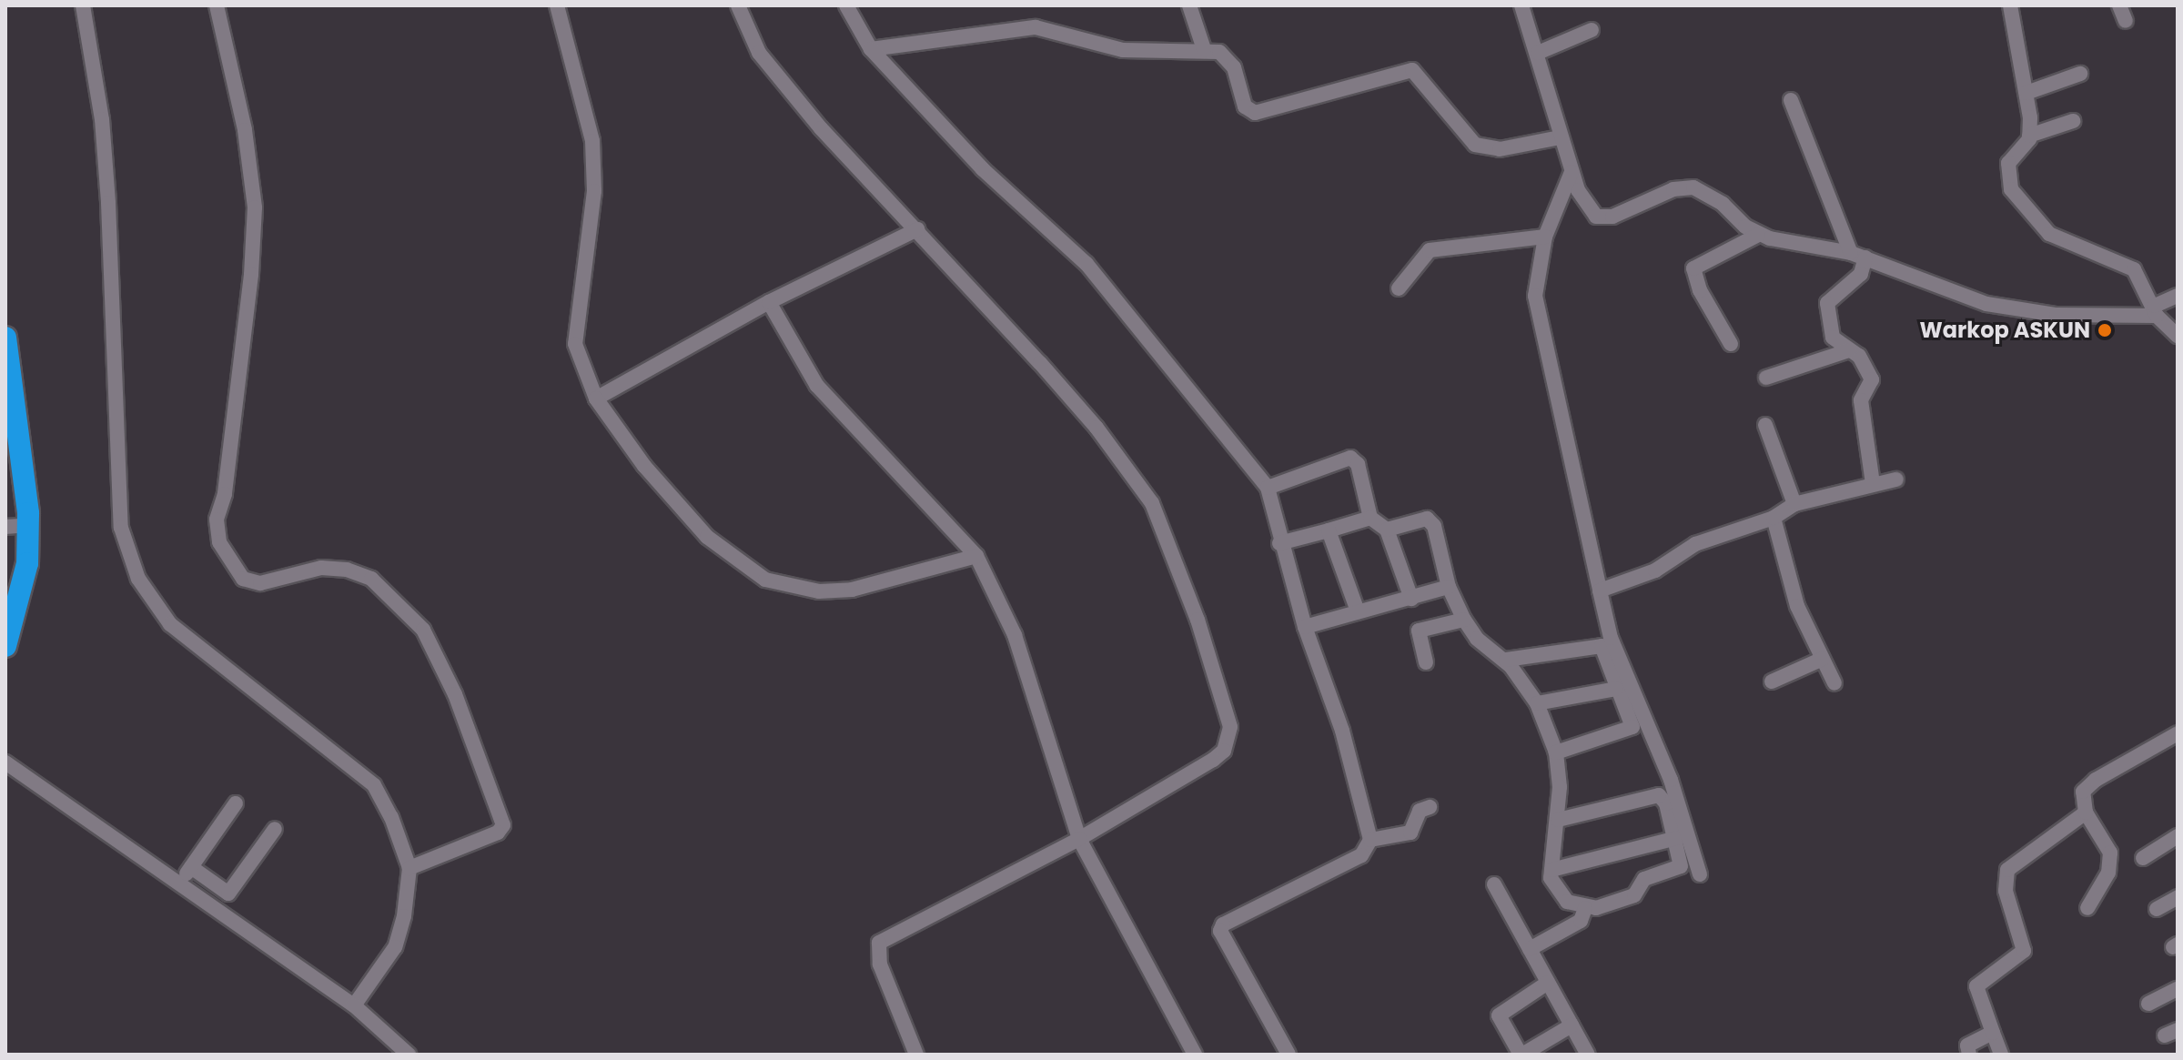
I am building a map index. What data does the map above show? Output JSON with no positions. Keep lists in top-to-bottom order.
{
  "places": ["Warkop ASKUN"]
}
